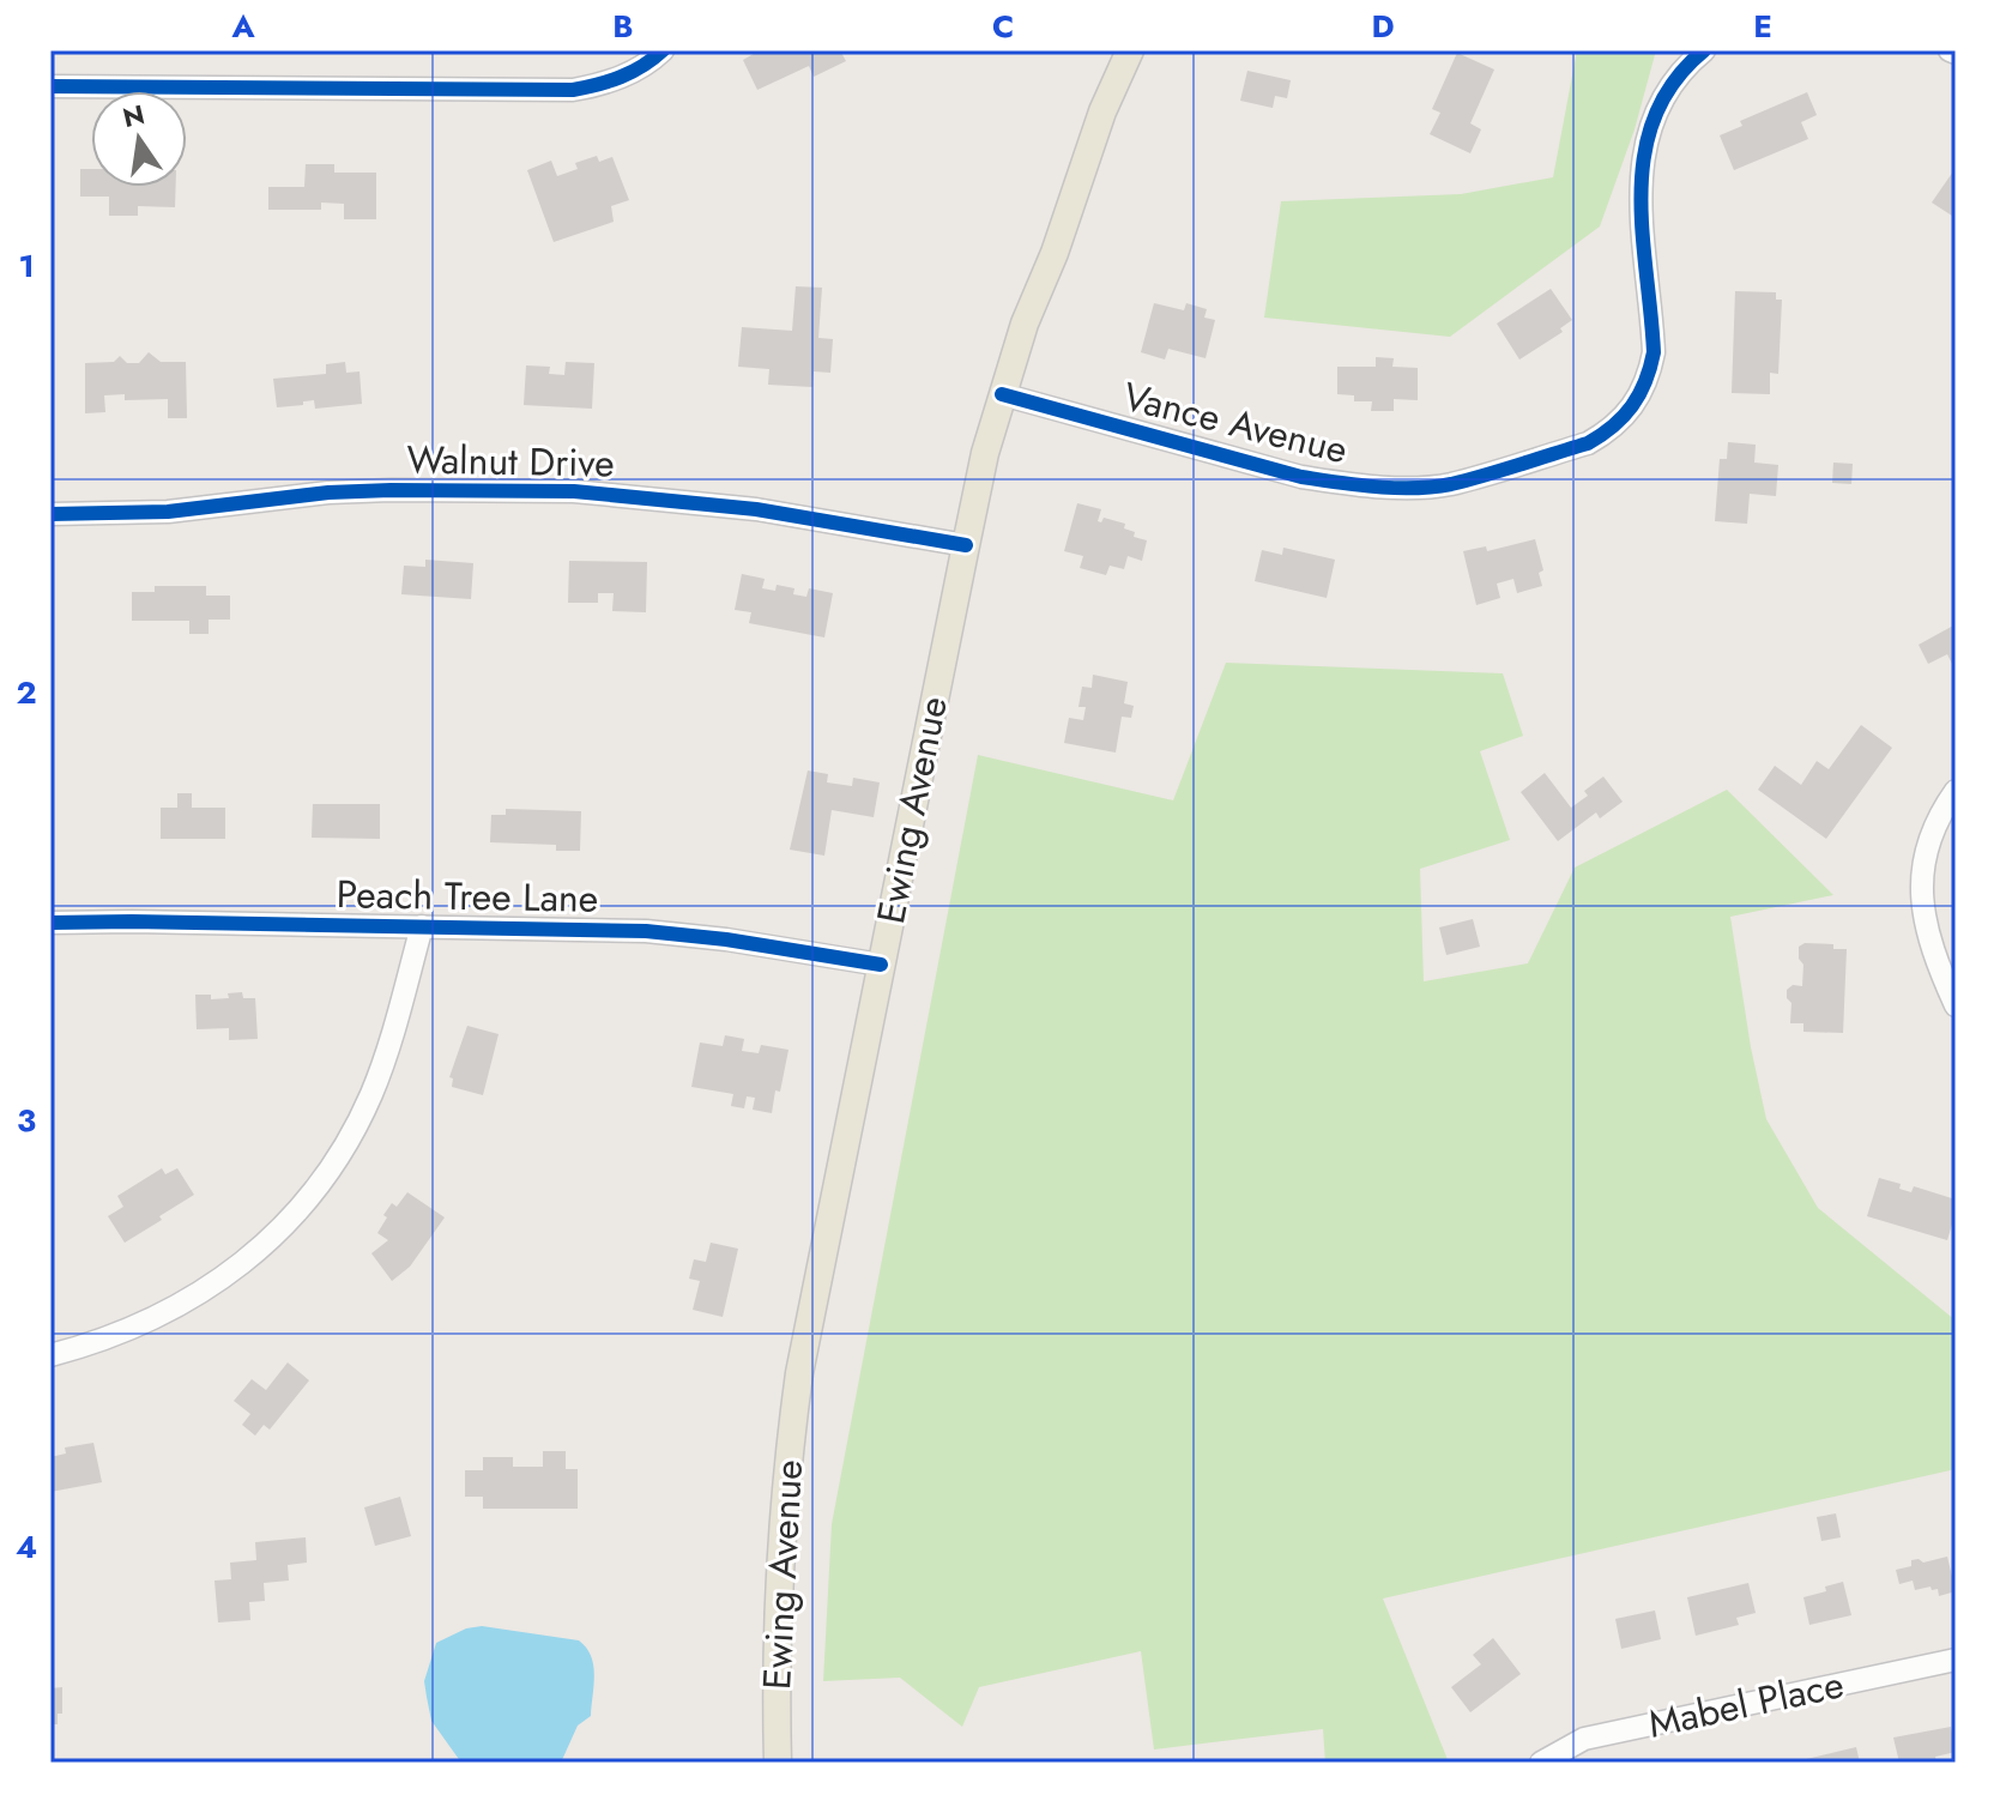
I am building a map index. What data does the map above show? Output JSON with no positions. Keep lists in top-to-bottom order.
{
  "streets": {
    "main road": ["Ewing Avenue"],
    "street": [
      "Vance Avenue",
      "Walnut Drive",
      "Peach Tree Lane",
      "Mabel Place"
    ]
  },
  "crossings": [
    ["Vance Avenue", "Ewing Avenue"],
    ["Walnut Drive", "Ewing Avenue"],
    ["Ewing Avenue", "Peach Tree Lane"]
  ],
  "north": "top",
  "grid": {
    "columns": [
      "A",
      "B",
      "C",
      "D",
      "E"
    ],
    "rows": [
      "1",
      "2",
      "3",
      "4"
    ]
  }
}
